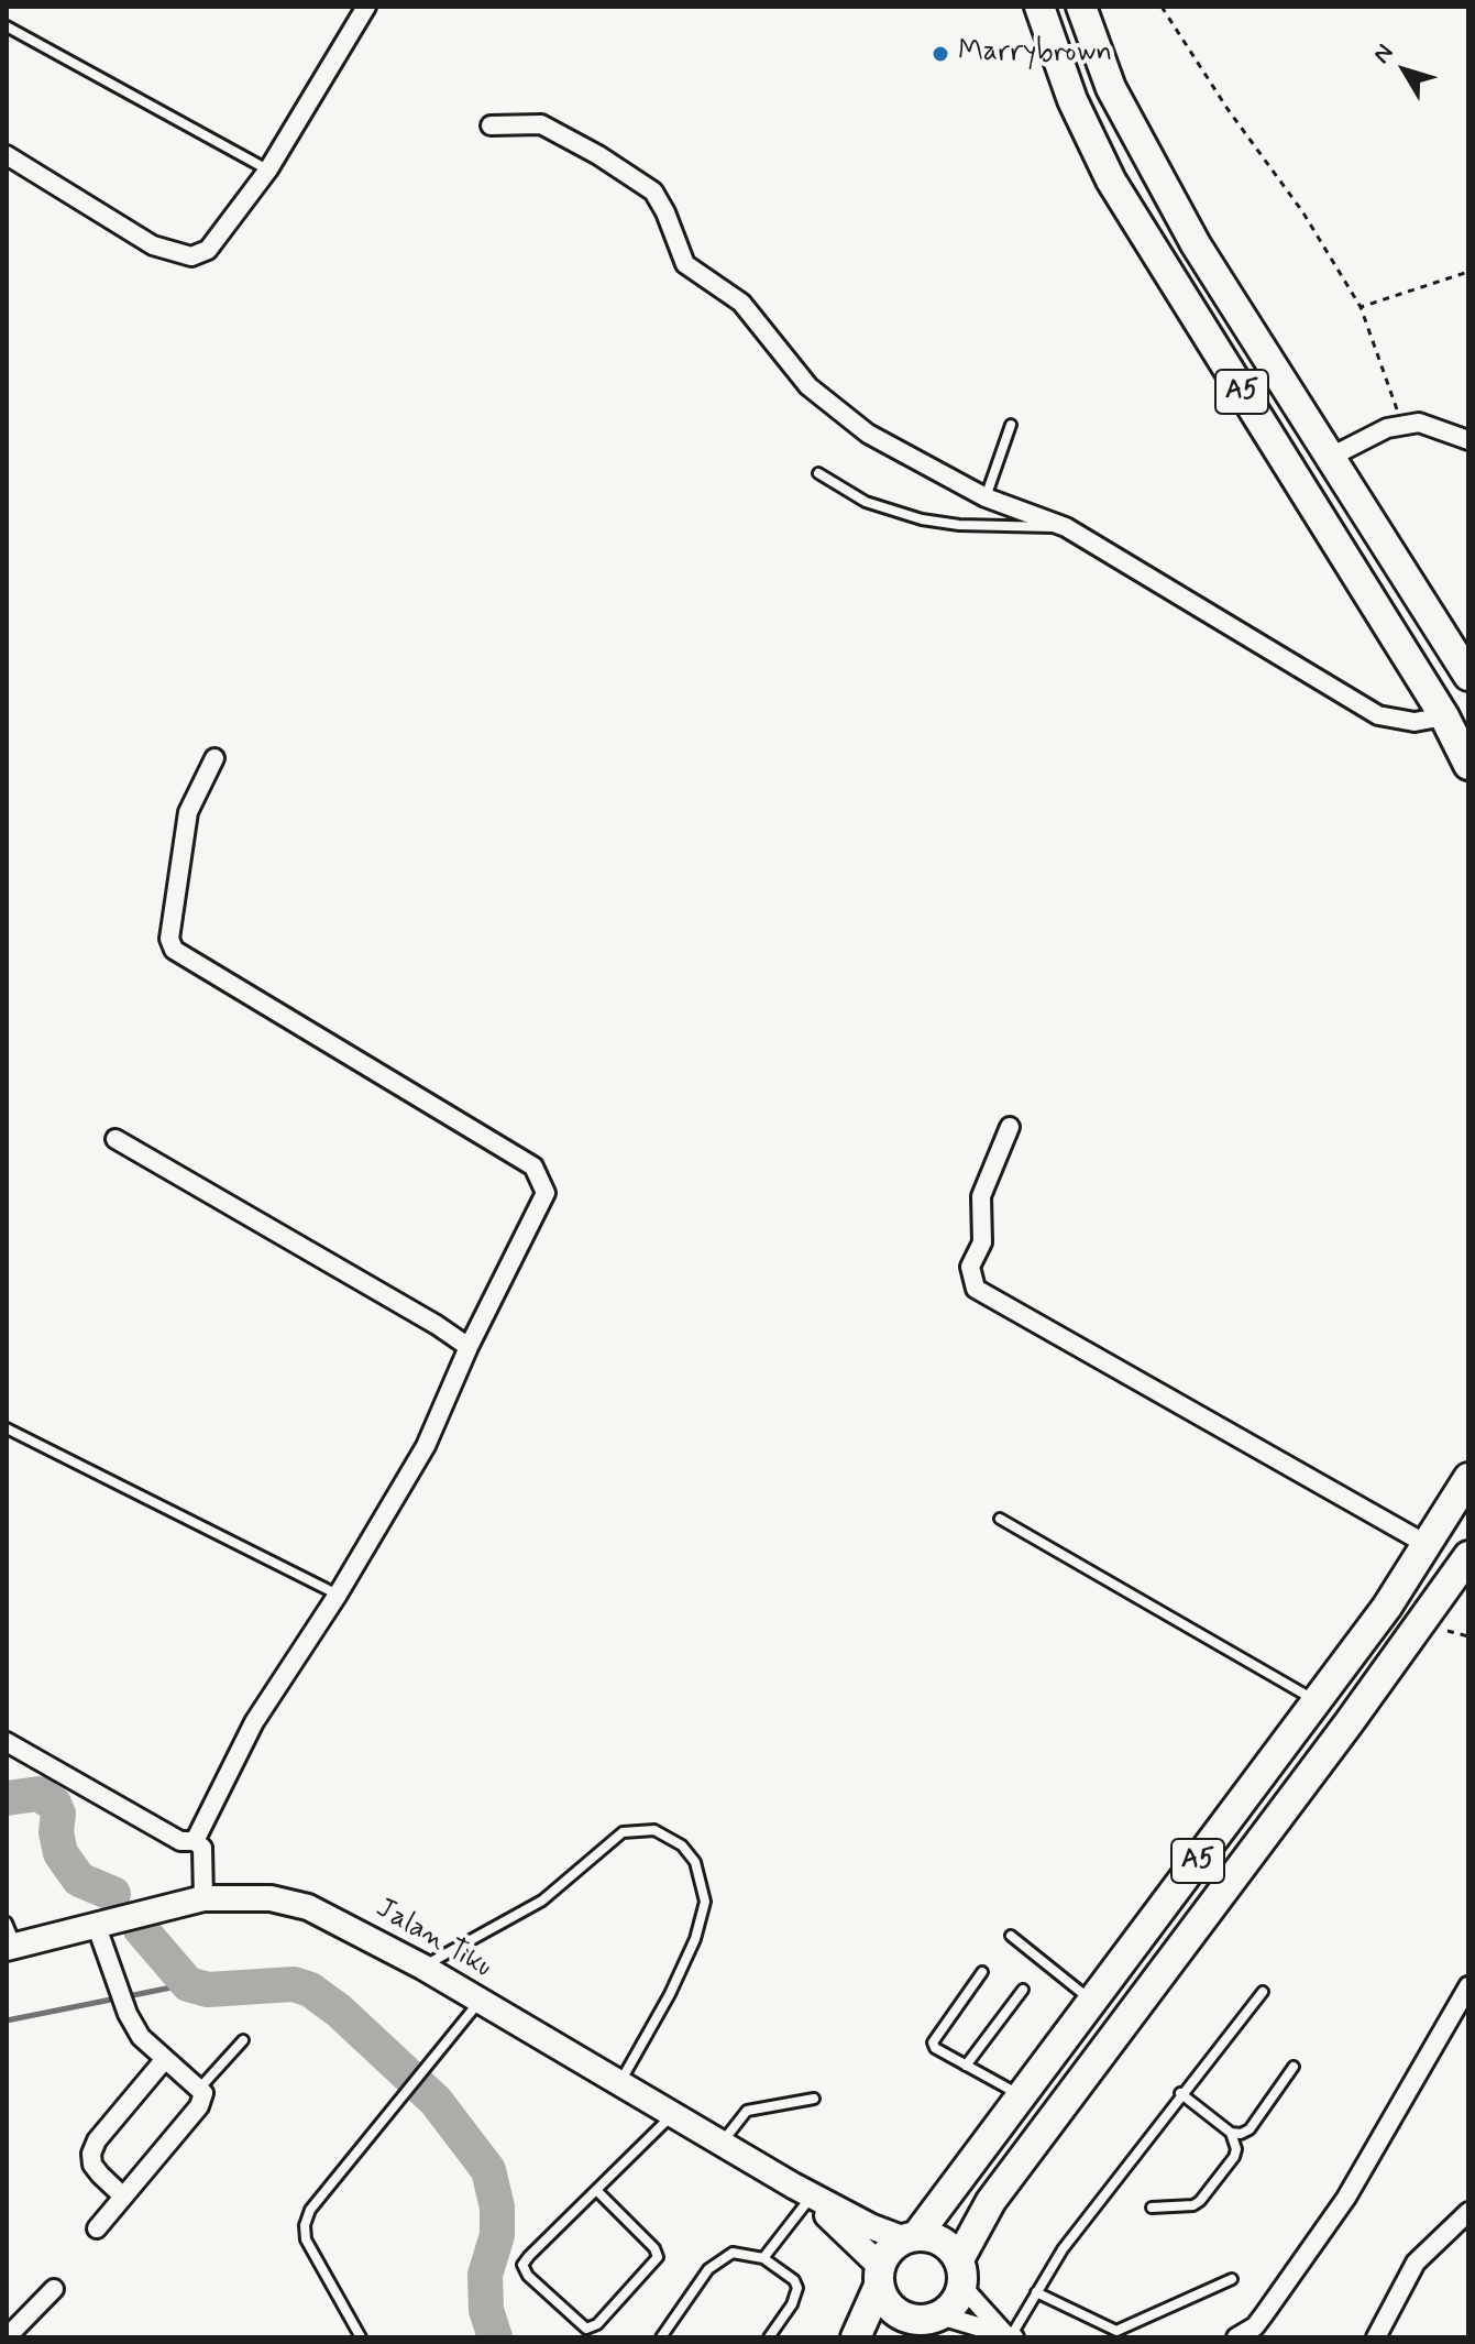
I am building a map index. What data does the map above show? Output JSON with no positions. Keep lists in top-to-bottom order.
{
  "streets": {
    "highway": ["A5"],
    "main road": ["Jalan Tiku"]
  },
  "crossings": [
    ["A5", "Jalan Tiku"]
  ],
  "places": ["Marrybrown"],
  "north": "top left"
}
